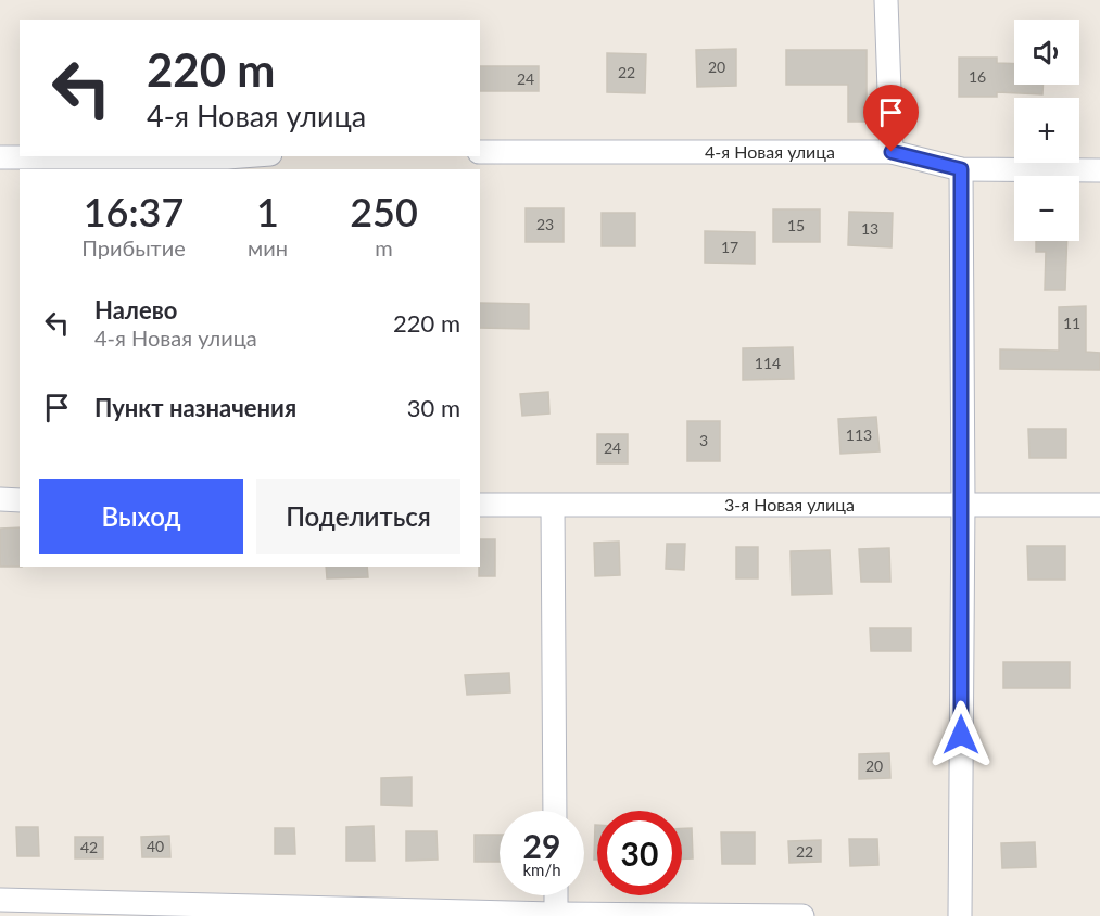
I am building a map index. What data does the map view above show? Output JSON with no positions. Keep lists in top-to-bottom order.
{
  "streets": {
    "street": ["4-я Новая улица", "3-я Новая улица"]
  },
  "house_numbers": [
    "20",
    "22",
    "16",
    "24",
    "23",
    "15",
    "13",
    "17",
    "11",
    "114",
    "113",
    "3",
    "24",
    "20",
    "40",
    "42",
    "22"
  ],
  "page": {
    "map_buttons": ["+", "−"],
    "turn": ["220 m", "4-я Новая улица"],
    "eta": [
      "16:37",
      "Прибытие",
      "1",
      "мин",
      "250",
      "m"
    ],
    "list": [
      {
        "name": "Налево",
        "note": "4-я Новая улица",
        "value": "220 m"
      },
      {
        "name": "Пункт назначения",
        "value": "30 m"
      }
    ],
    "buttons": ["Выход", "Поделиться"],
    "speed": "29 km/h",
    "limit": "30"
  }
}
